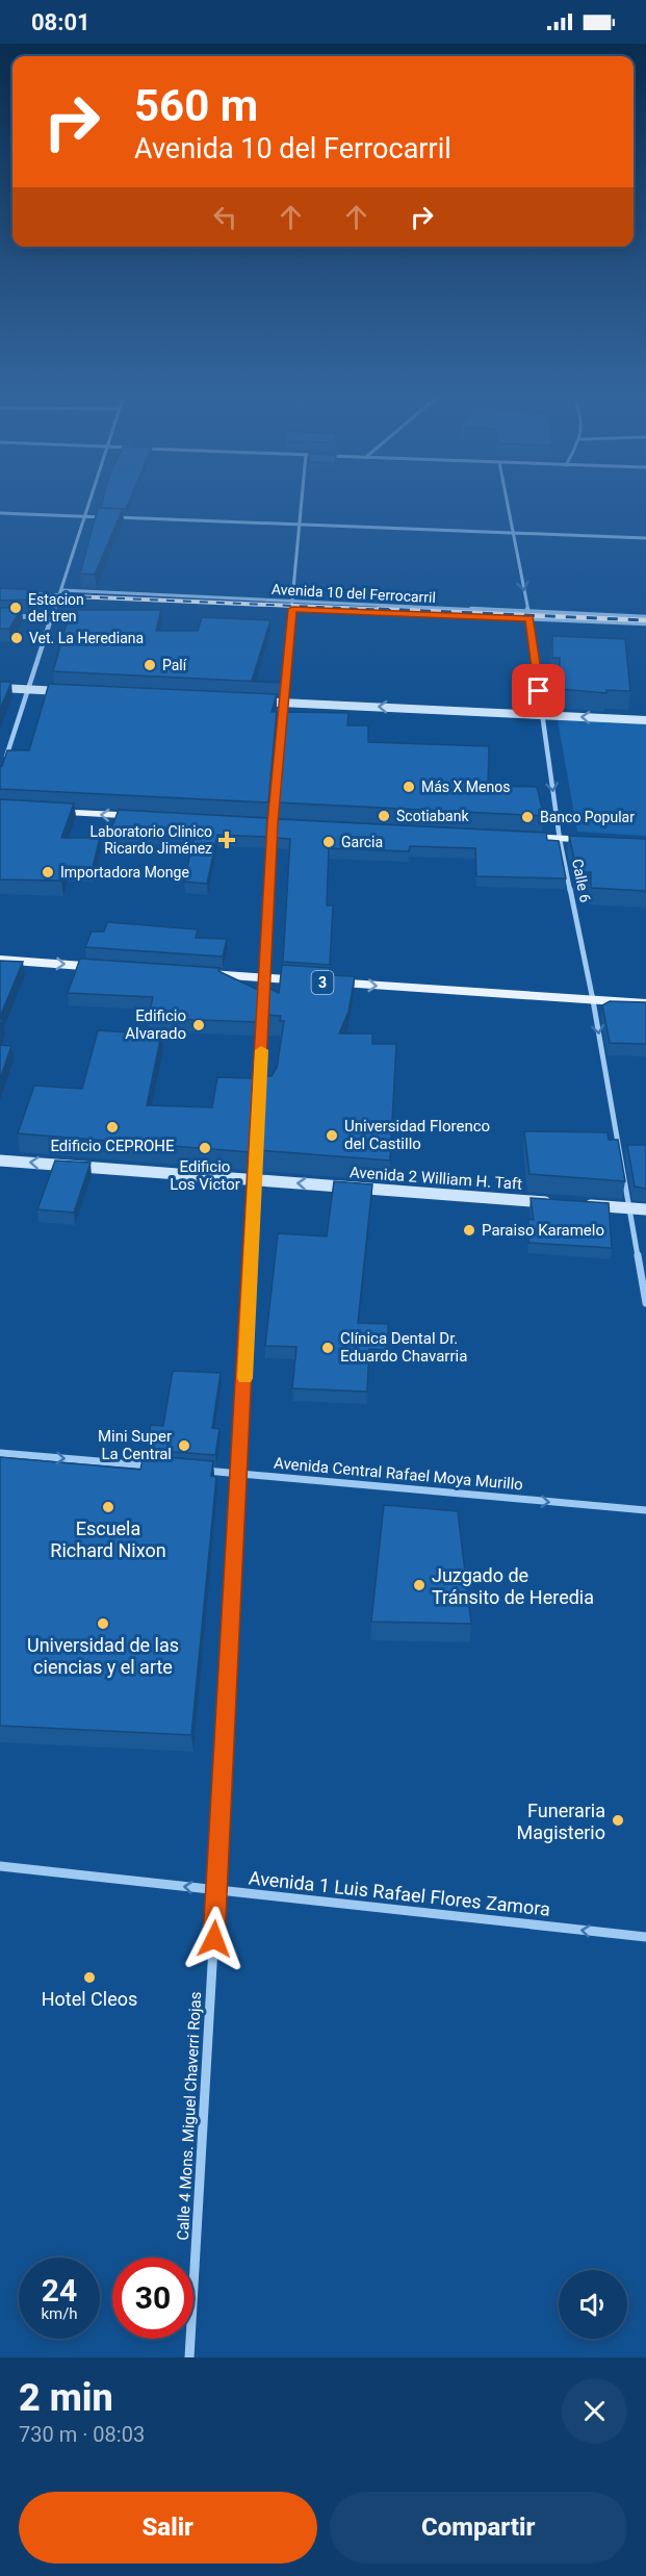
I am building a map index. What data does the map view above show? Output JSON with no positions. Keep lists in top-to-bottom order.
{
  "streets": {
    "main road": ["3"],
    "street": [
      "Avenida 10 del Ferrocarril",
      "Calle 6",
      "Avenida 2 William H. Taft",
      "Avenida Central Rafael Moya Murillo",
      "Avenida 1 Luis Rafael Flores Zamora",
      "Calle 4 Mons. Miguel Chaverri Rojas"
    ]
  },
  "crossings": [
    ["Avenida 10 del Ferrocarril", "Calle 6"],
    ["Avenida 10 del Ferrocarril", "Calle 4 Mons. Miguel Chaverri Rojas"],
    ["Calle 6", "3"],
    ["3", "Calle 4 Mons. Miguel Chaverri Rojas"],
    ["Avenida 2 William H. Taft", "Calle 4 Mons. Miguel Chaverri Rojas"],
    ["Avenida Central Rafael Moya Murillo", "Calle 4 Mons. Miguel Chaverri Rojas"],
    ["Avenida 1 Luis Rafael Flores Zamora", "Calle 4 Mons. Miguel Chaverri Rojas"]
  ],
  "one_way": [
    "Calle 6",
    "Avenida 2 William H. Taft",
    "Avenida Central Rafael Moya Murillo",
    "Avenida 1 Luis Rafael Flores Zamora"
  ],
  "places": {
    "other": [
      "Estacion del tren",
      "Vet. La Herediana",
      "Palí",
      "Más X Menos",
      "Scotiabank",
      "Banco Popular",
      "Garcia",
      "Importadora Monge",
      "Edificio Alvarado",
      "Edificio CEPROHE",
      "Universidad Florenco del Castillo",
      "Edificio Los Victor",
      "Paraiso Karamelo",
      "Clínica Dental Dr. Eduardo Chavarria",
      "Mini Super La Central",
      "Escuela Richard Nixon",
      "Juzgado de Tránsito de Heredia",
      "Universidad de las ciencias y el arte",
      "Funeraria Magisterio",
      "Hotel Cleos"
    ],
    "health": ["Laboratorio Clinico Ricardo Jiménez"]
  },
  "page": {
    "status": "08:01",
    "turn": ["560 m", "Avenida 10 del Ferrocarril"],
    "speed": "24 km/h",
    "limit": "30",
    "heading": ["2 min", "730 m · 08:03"],
    "buttons": ["Salir", "Compartir"]
  }
}
